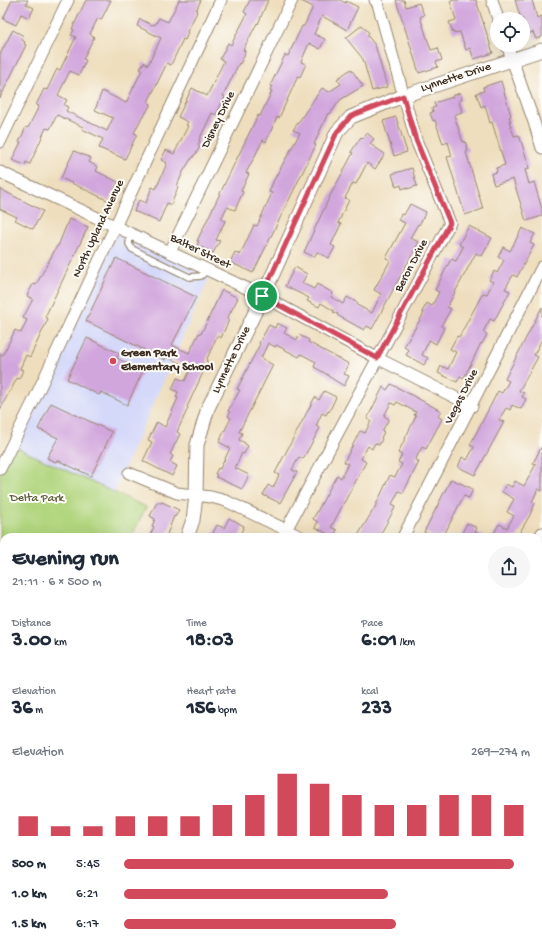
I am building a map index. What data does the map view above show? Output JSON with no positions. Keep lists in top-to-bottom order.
{
  "streets": {
    "street": [
      "Lynnette Drive",
      "Disney Drive",
      "North Upland Avenue",
      "Balter Street",
      "Beron Drive",
      "Vegas Drive"
    ]
  },
  "crossings": [
    ["Lynnette Drive", "Balter Street"],
    ["Lynnette Drive", "Beron Drive"],
    ["Disney Drive", "Balter Street"],
    ["North Upland Avenue", "Balter Street"],
    ["Balter Street", "Beron Drive"],
    ["Balter Street", "Vegas Drive"]
  ],
  "parks": ["Delta Park"],
  "places": ["Green Park Elementary School"],
  "page": {
    "heading": ["Evening run", "21:11 · 6 × 500 m"],
    "stats": [
      ["Distance", "3.00 km"],
      ["Time", "18:03"],
      ["Pace", "6:01 /km"],
      ["Elevation", "36 m"],
      ["Heart rate", "156 bpm"],
      ["kcal", "233"]
    ],
    "chart": ["Elevation", "269–274 m"],
    "list": [
      {
        "name": "500 m",
        "note": "5:45"
      },
      {
        "name": "1.0 km",
        "note": "6:21"
      },
      {
        "name": "1.5 km",
        "note": "6:17"
      }
    ]
  }
}
